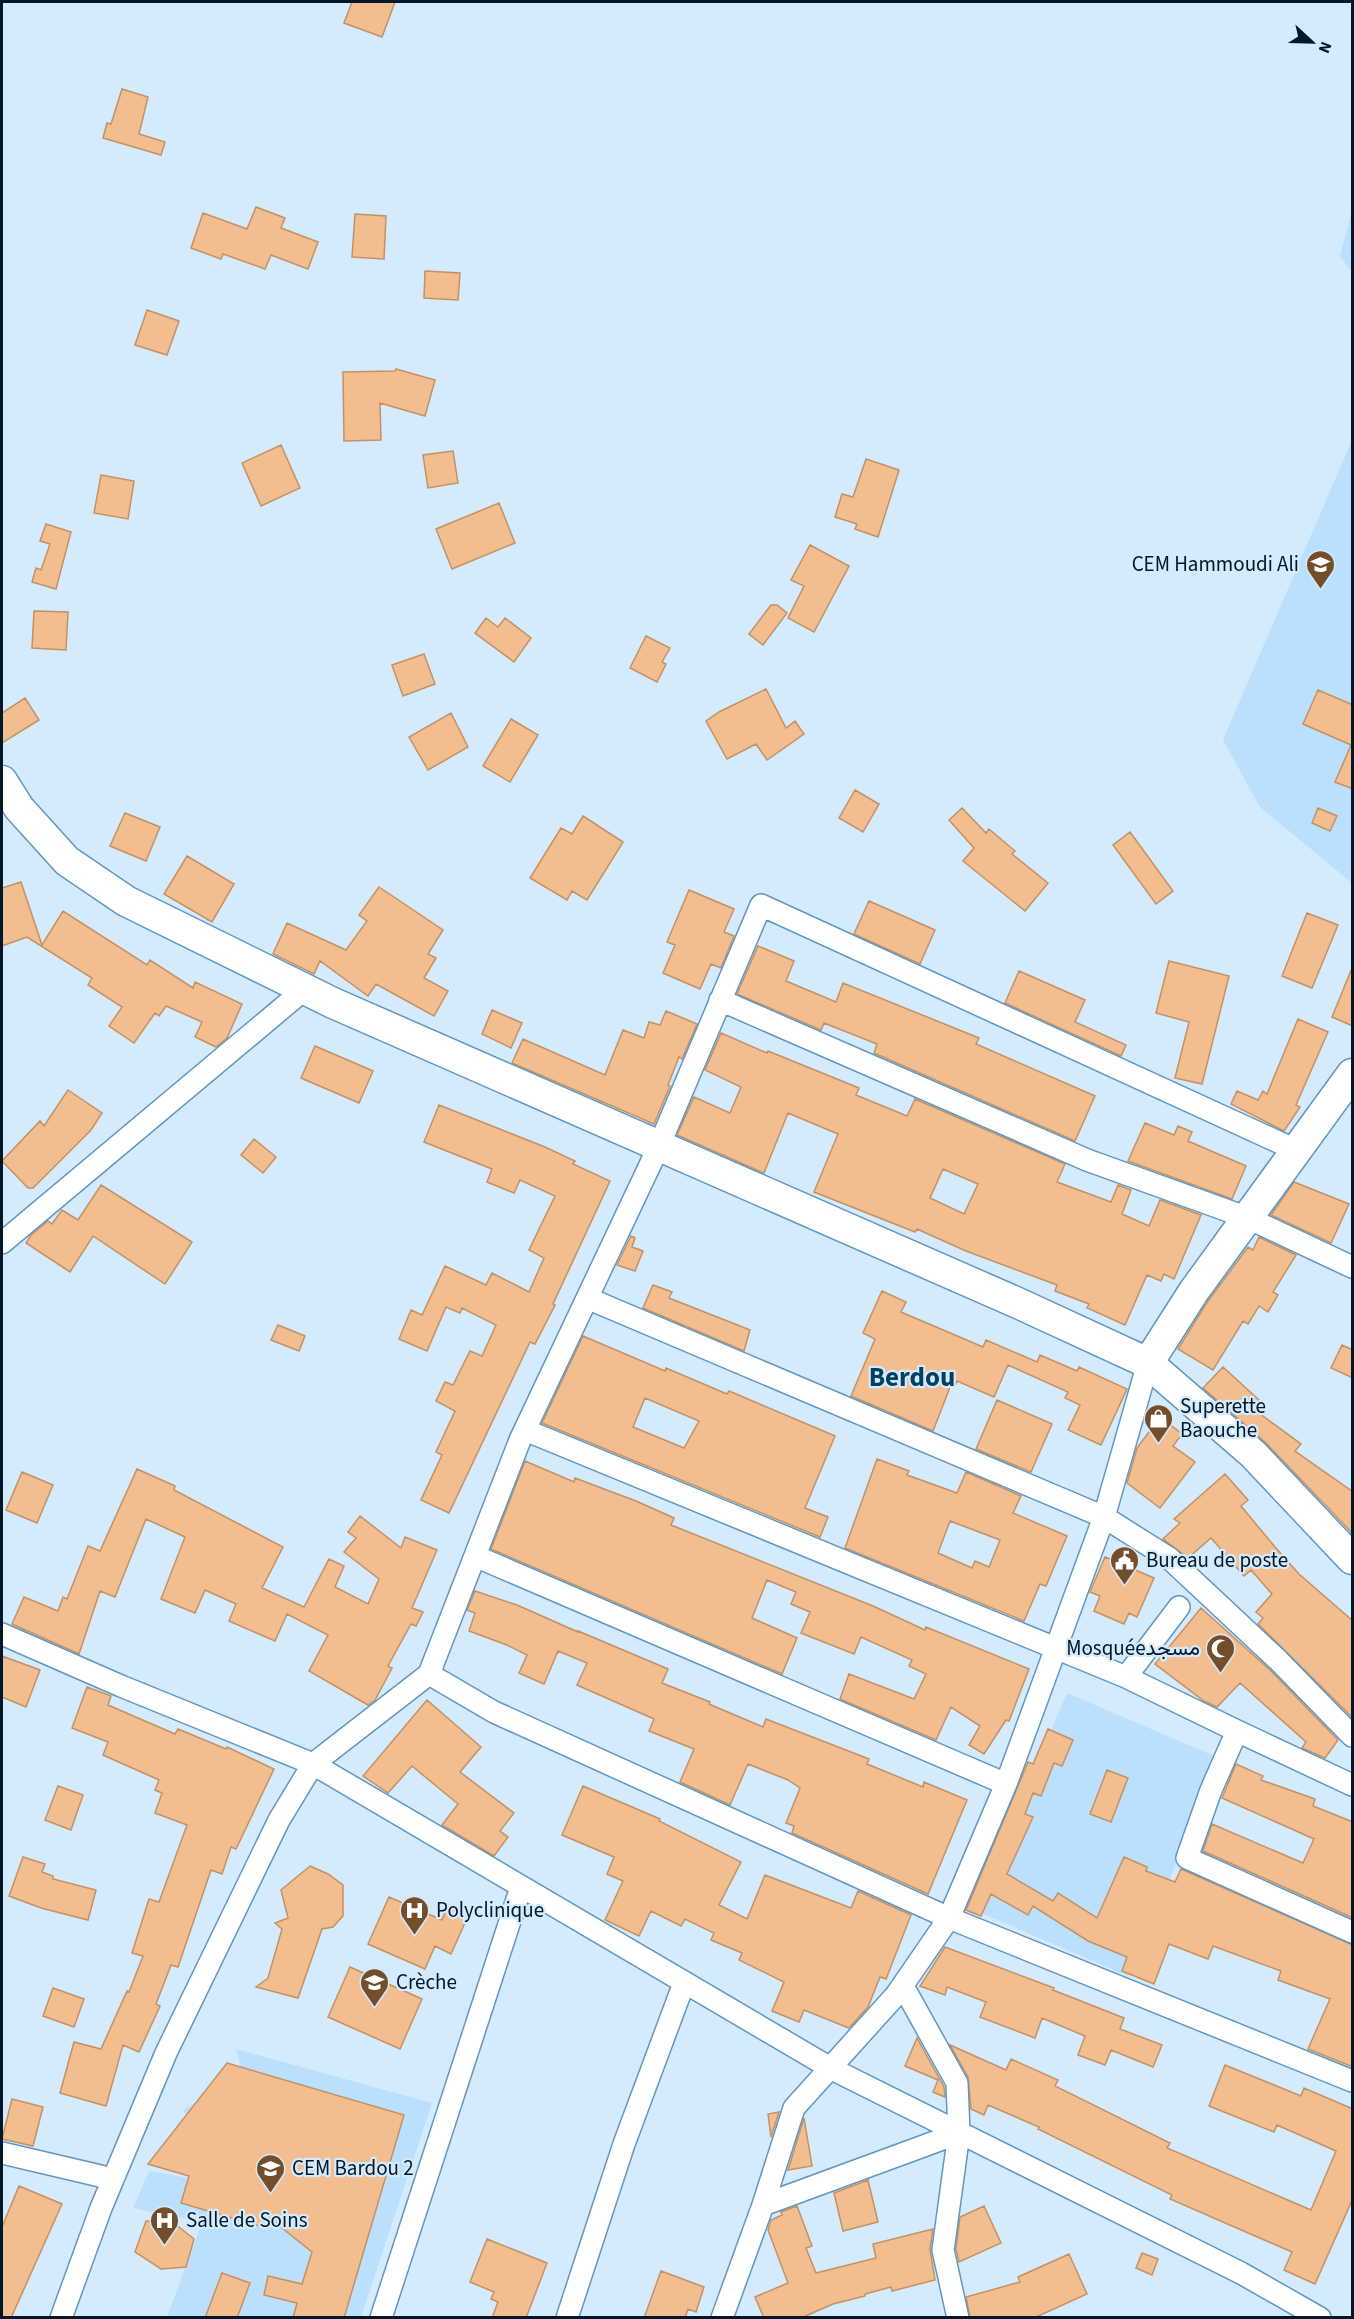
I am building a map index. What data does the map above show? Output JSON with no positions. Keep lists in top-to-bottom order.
{
  "districts": ["Berdou"],
  "places": {
    "school or university": ["CEM Hammoudi Ali", "Crèche", "CEM Bardou 2"],
    "shop": ["Superette Baouche"],
    "public building": ["Bureau de poste"],
    "mosque": ["Mosquéeمسجد"],
    "hospital": ["Polyclinique", "Salle de Soins"]
  },
  "north": "right"
}
